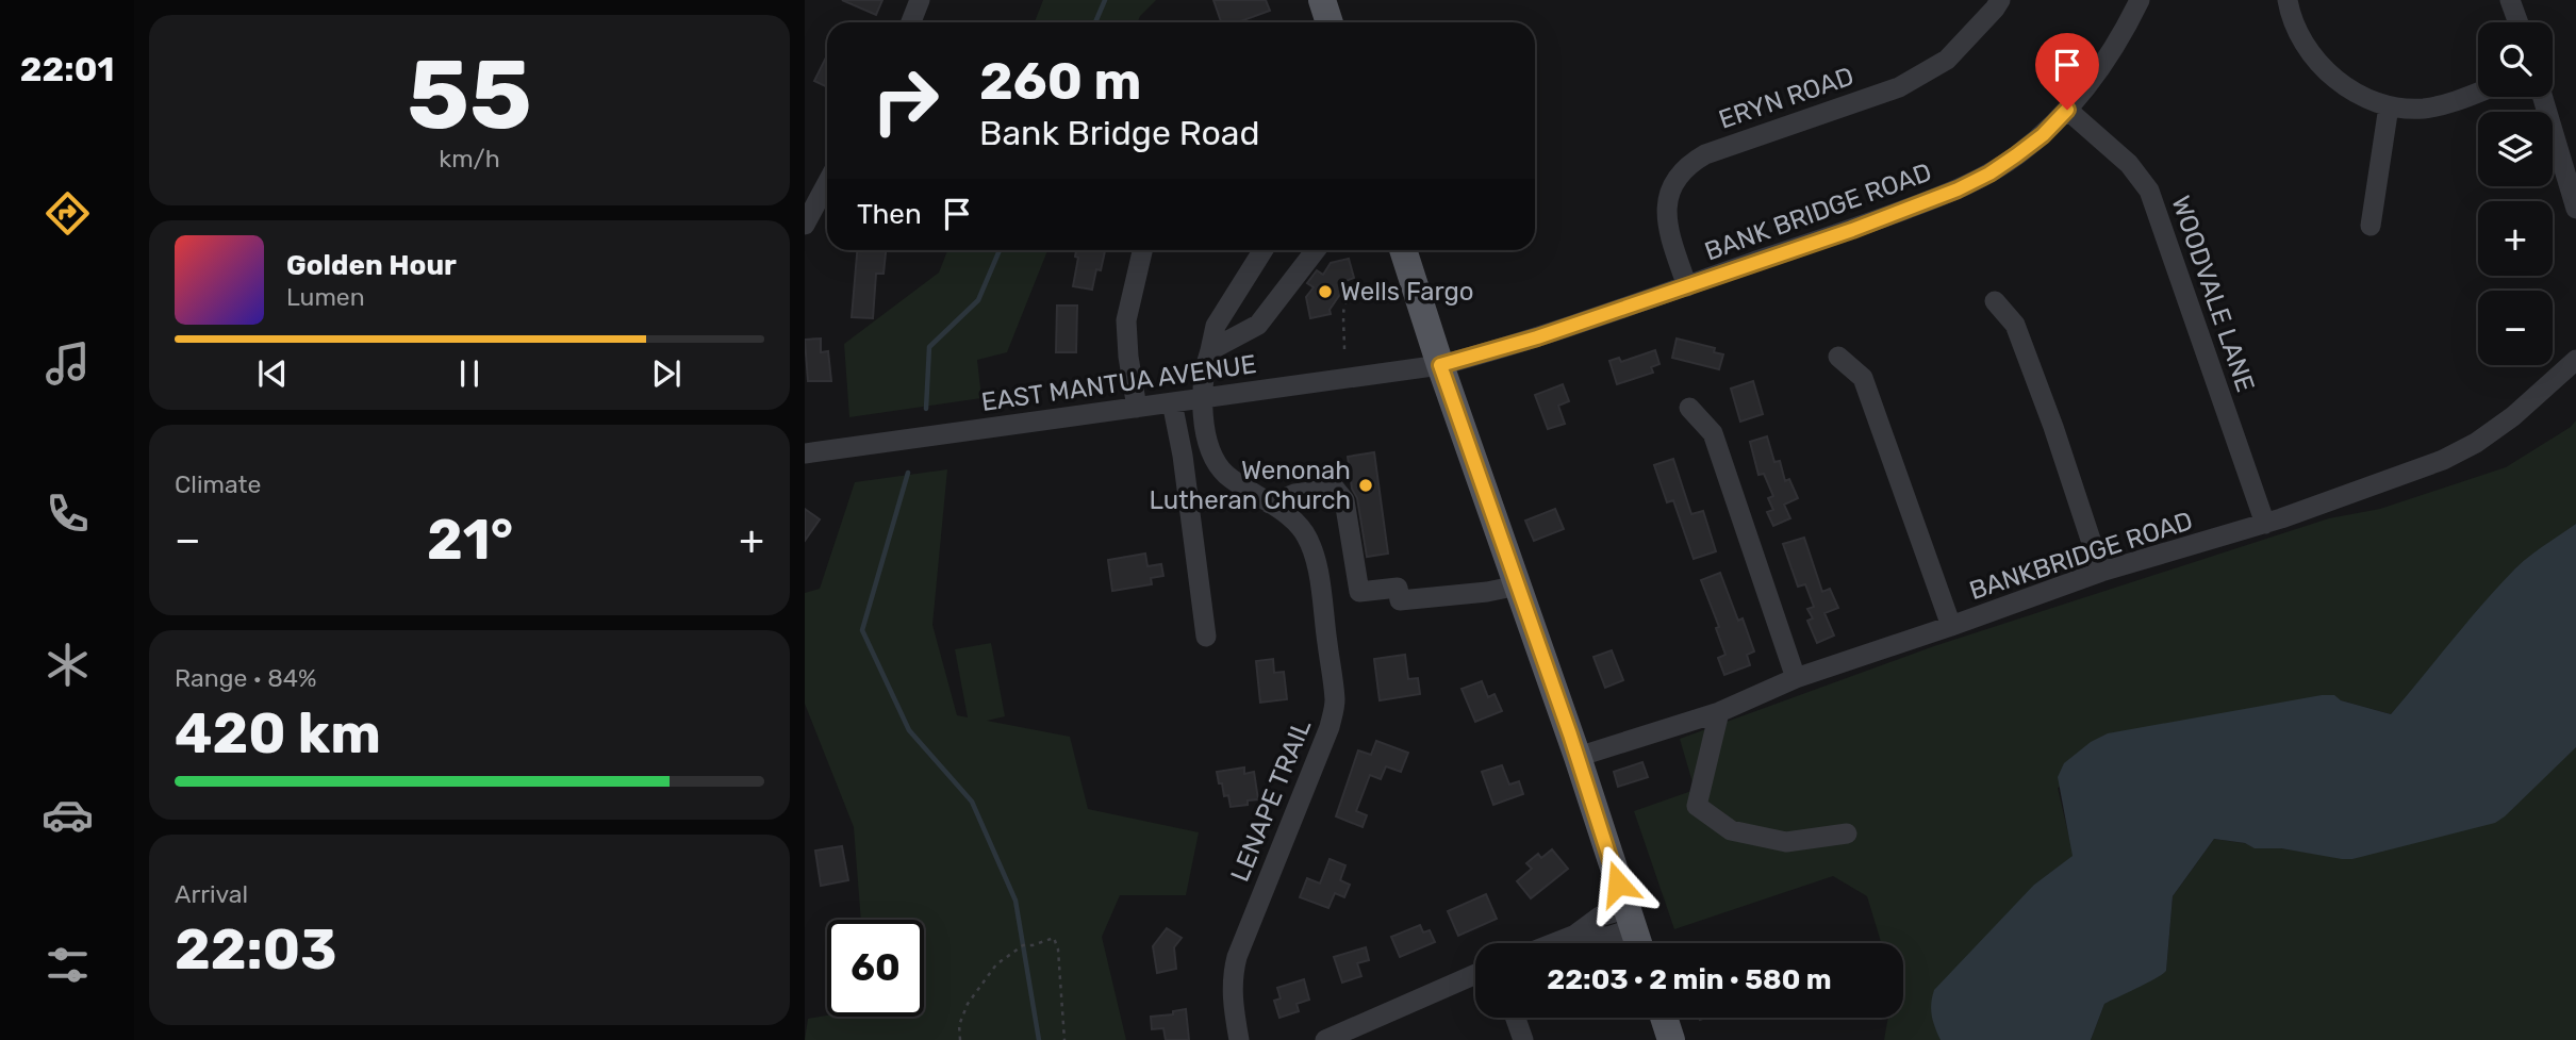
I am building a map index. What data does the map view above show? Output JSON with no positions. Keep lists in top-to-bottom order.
{
  "streets": {
    "street": [
      "ERYN ROAD",
      "BANK BRIDGE ROAD",
      "WOODVALE LANE",
      "EAST MANTUA AVENUE",
      "BANKBRIDGE ROAD",
      "LENAPE TRAIL"
    ]
  },
  "crossings": [
    ["ERYN ROAD", "BANK BRIDGE ROAD"],
    ["BANK BRIDGE ROAD", "WOODVALE LANE"],
    ["BANK BRIDGE ROAD", "EAST MANTUA AVENUE"],
    ["WOODVALE LANE", "BANKBRIDGE ROAD"],
    ["EAST MANTUA AVENUE", "LENAPE TRAIL"]
  ],
  "places": ["Wells Fargo", "Wenonah Lutheran Church"],
  "page": {
    "tabs": "22:01",
    "tile": [
      ["55", "km/h"],
      "Climate",
      ["Range · 84%", "420 km"],
      ["Arrival", "22:03"]
    ],
    "map_buttons": ["+", "−"],
    "turn": ["260 m", "Bank Bridge Road"],
    "then": "Then",
    "song": ["Golden Hour", "Lumen"],
    "heat": ["−", "21°", "+"],
    "limit": "60",
    "trip": "22:03 · 2 min · 580 m"
  }
}
